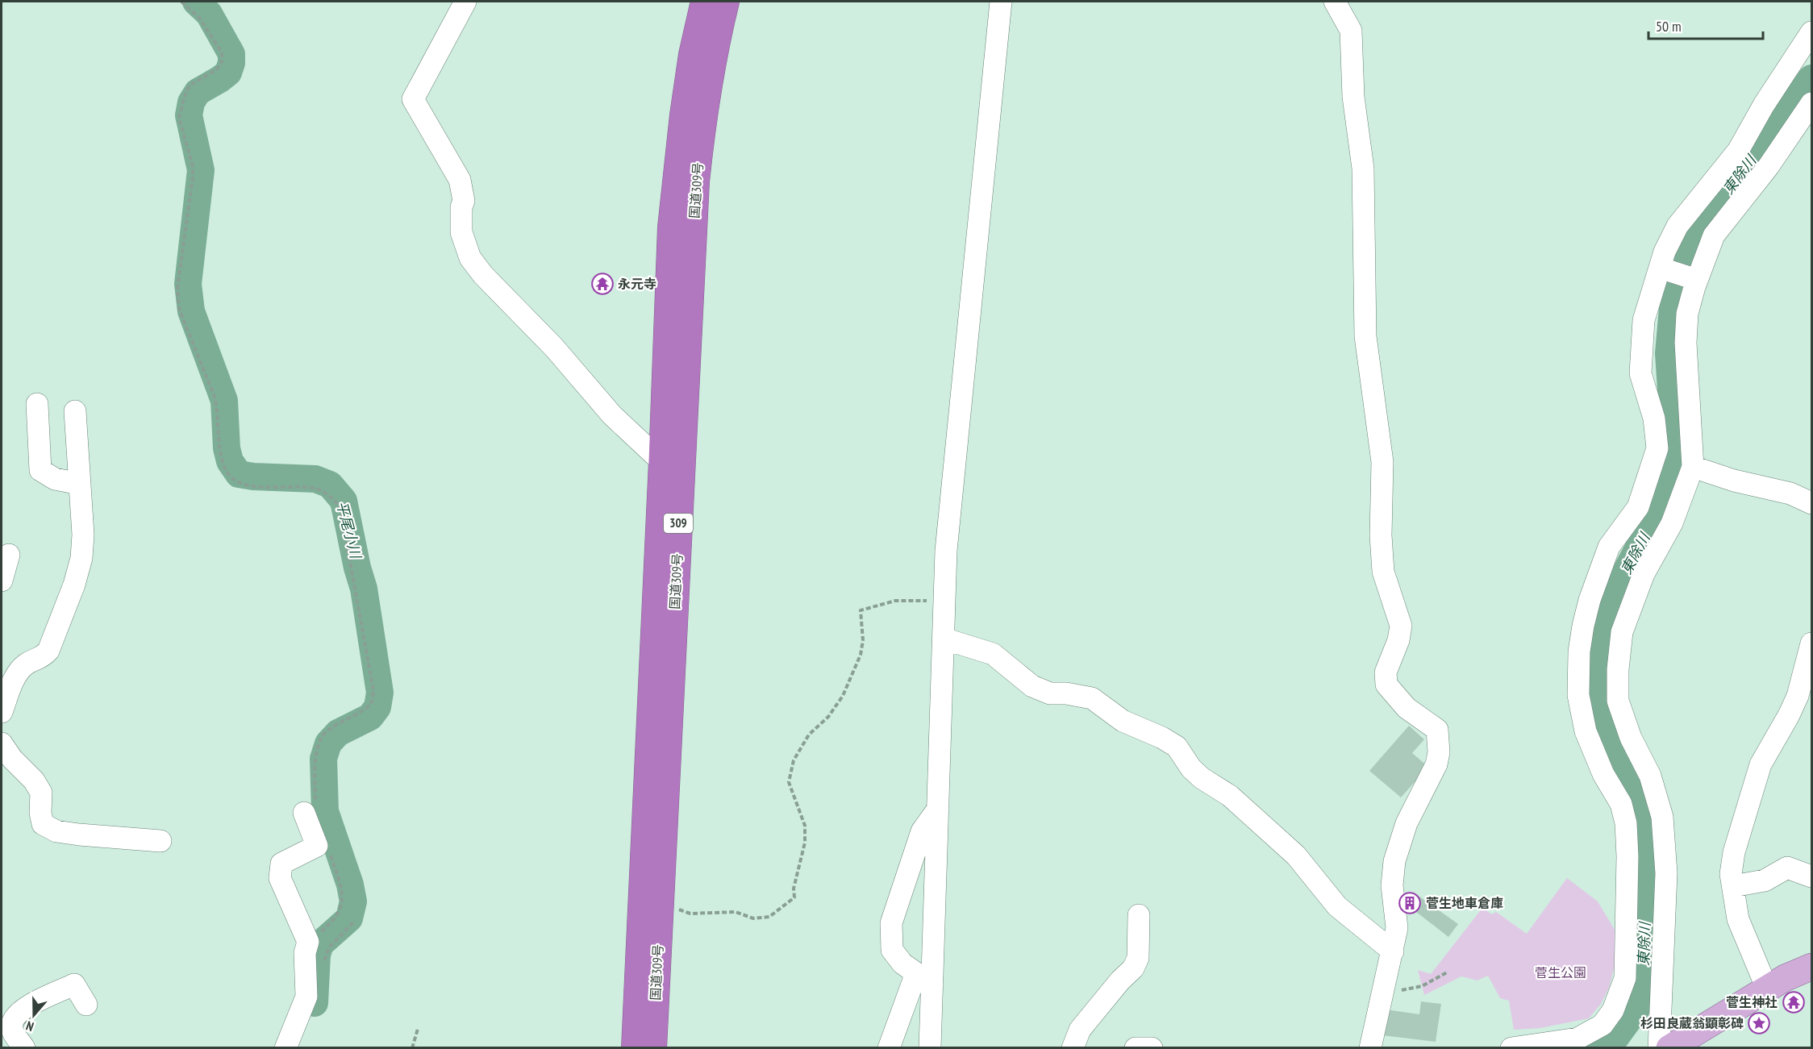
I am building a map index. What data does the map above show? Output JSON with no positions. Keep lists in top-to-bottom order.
{
  "streets": {
    "highway": ["国道309号", "309"]
  },
  "water": ["東除川", "平尾小川"],
  "parks": ["菅生公園"],
  "places": {
    "temple": ["永元寺", "菅生神社"],
    "building": ["菅生地車倉庫"],
    "place": ["杉田良蔵翁顕彰碑"]
  },
  "scale_bar": "50 m",
  "north": "bottom"
}
